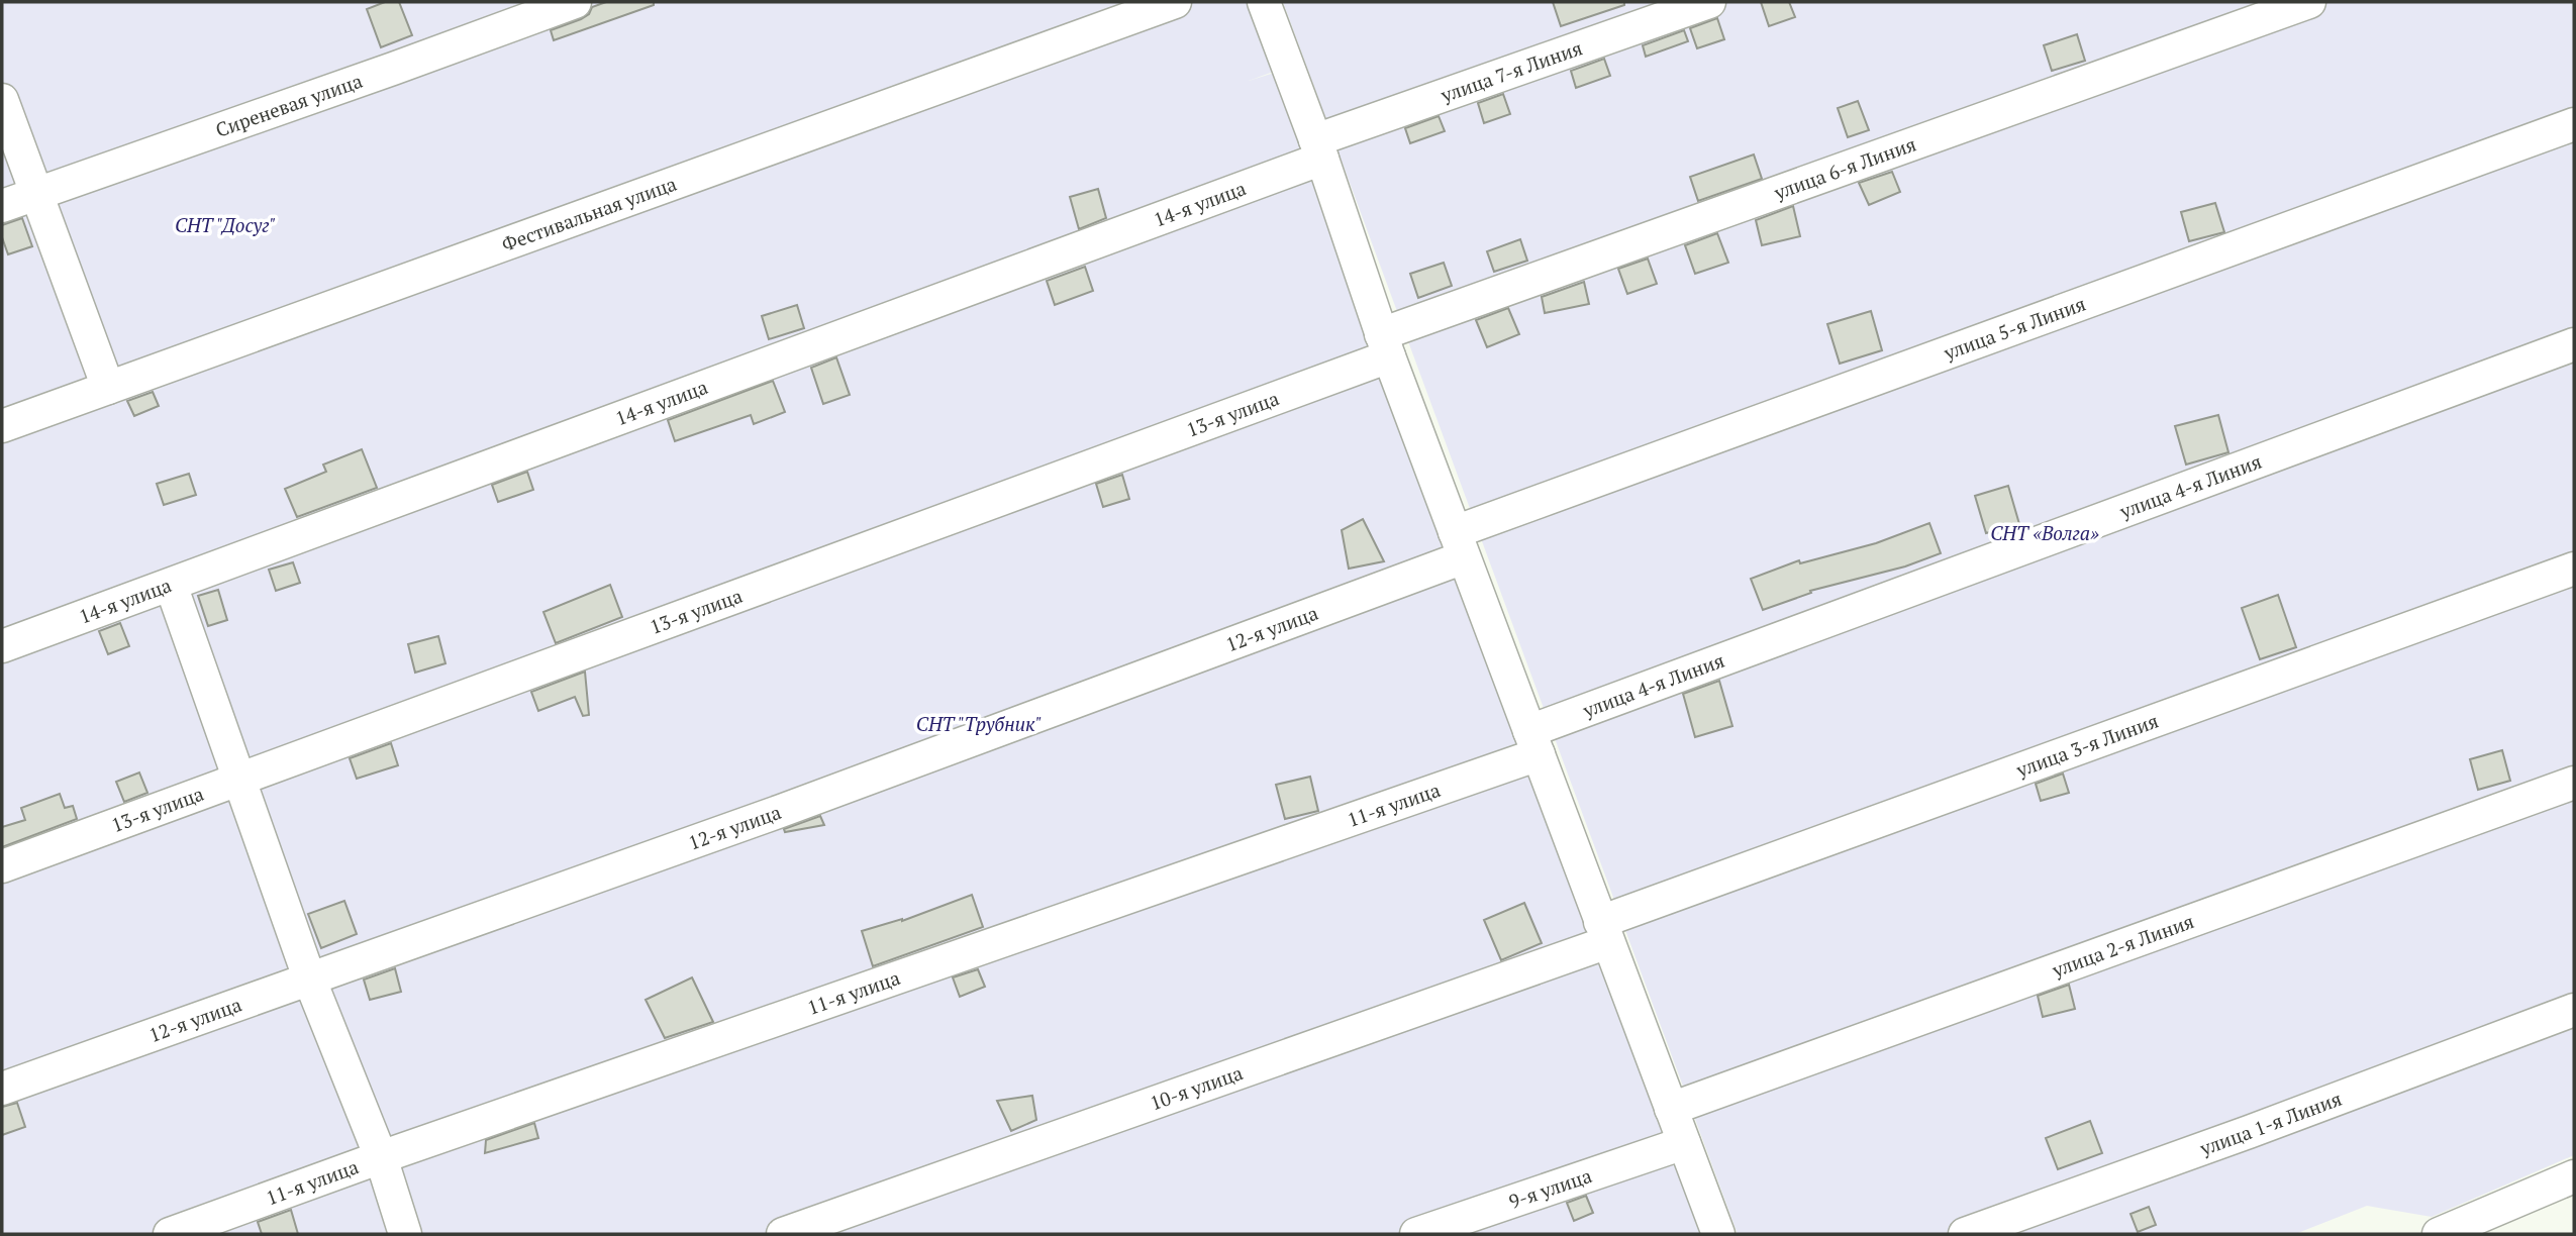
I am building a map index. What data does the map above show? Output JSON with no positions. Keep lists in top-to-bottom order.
{
  "streets": {
    "street": [
      "улица 7-я Линия",
      "Сиреневая улица",
      "улица 6-я Линия",
      "14-я улица",
      "Фестивальная улица",
      "улица 5-я Линия",
      "13-я улица",
      "улица 4-я Линия",
      "12-я улица",
      "улица 3-я Линия",
      "11-я улица",
      "улица 2-я Линия",
      "10-я улица",
      "улица 1-я Линия",
      "9-я улица"
    ]
  },
  "crossings": [
    ["улица 7-я Линия", "14-я улица"],
    ["улица 6-я Линия", "13-я улица"],
    ["улица 5-я Линия", "12-я улица"],
    ["улица 4-я Линия", "11-я улица"],
    ["улица 3-я Линия", "10-я улица"]
  ],
  "parks": ["СНТ \"Досуг\"", "СНТ «Волга»", "СНТ \"Трубник\""]
}
